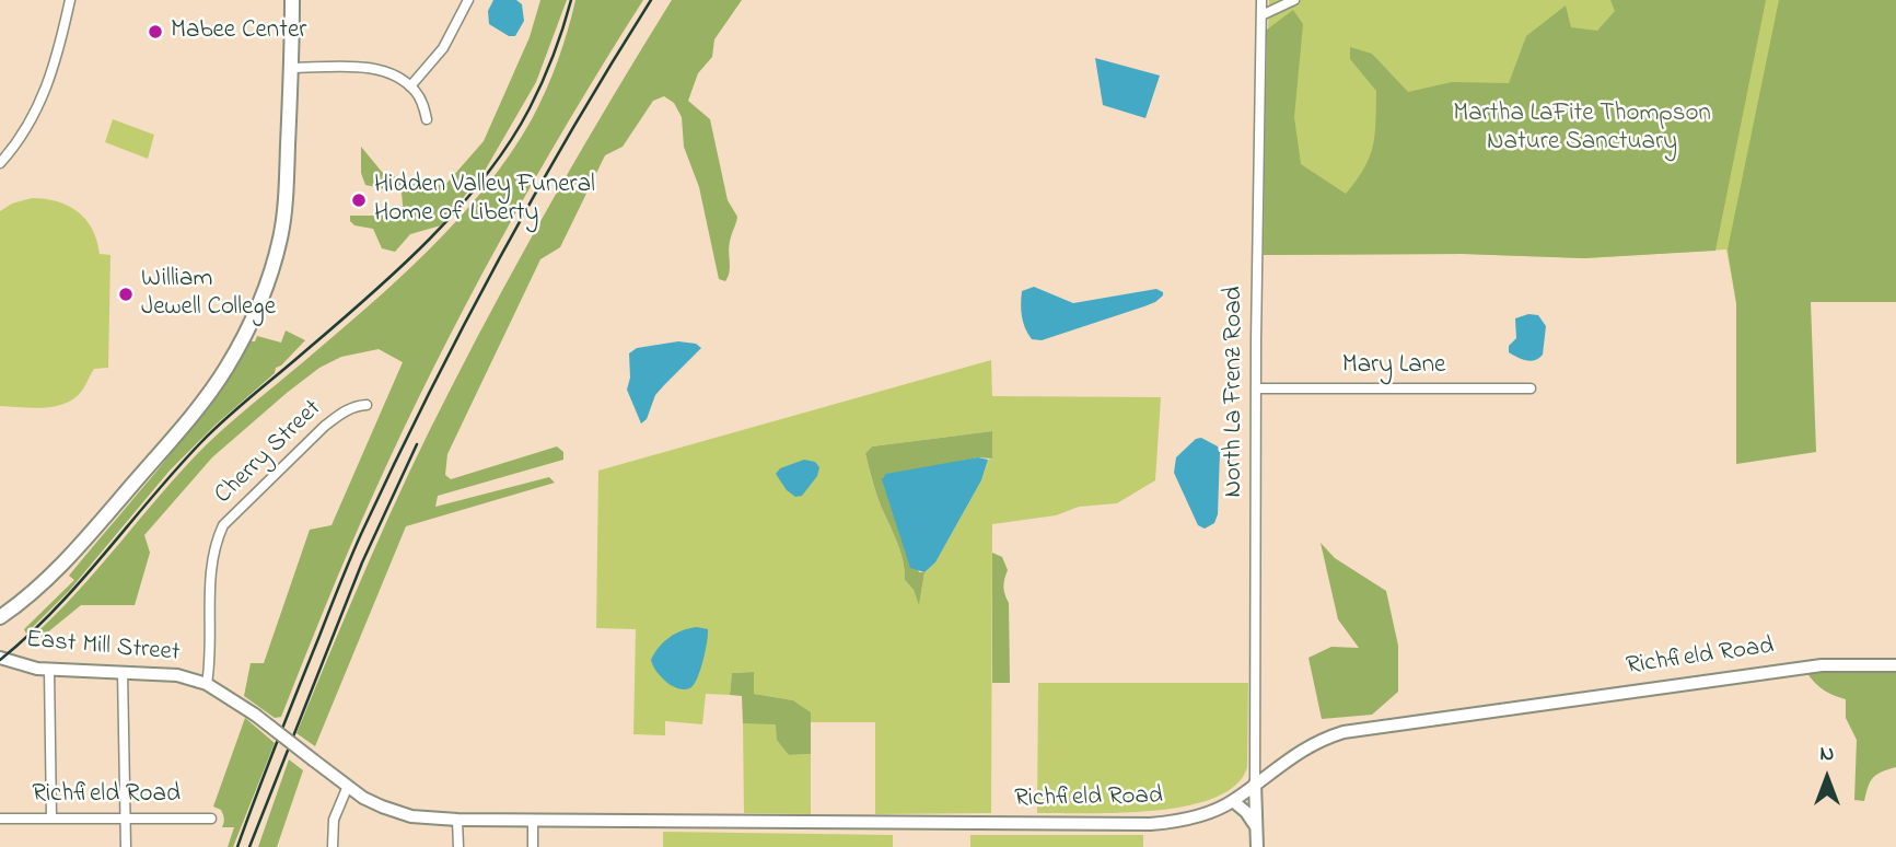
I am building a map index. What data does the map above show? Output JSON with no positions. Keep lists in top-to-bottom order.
{
  "streets": {
    "street": [
      "Mary Lane",
      "North La Frenz Road",
      "Cherry Street",
      "East Mill Street",
      "Richfield Road"
    ]
  },
  "crossings": [
    ["Mary Lane", "North La Frenz Road"],
    ["North La Frenz Road", "Richfield Road"],
    ["Cherry Street", "East Mill Street"],
    ["East Mill Street", "Richfield Road"]
  ],
  "parks": ["Martha LaFite Thompson Nature Sanctuary"],
  "places": ["Mabee Center", "Hidden Valley Funeral Home of Liberty", "William Jewell College"],
  "north": "top"
}
